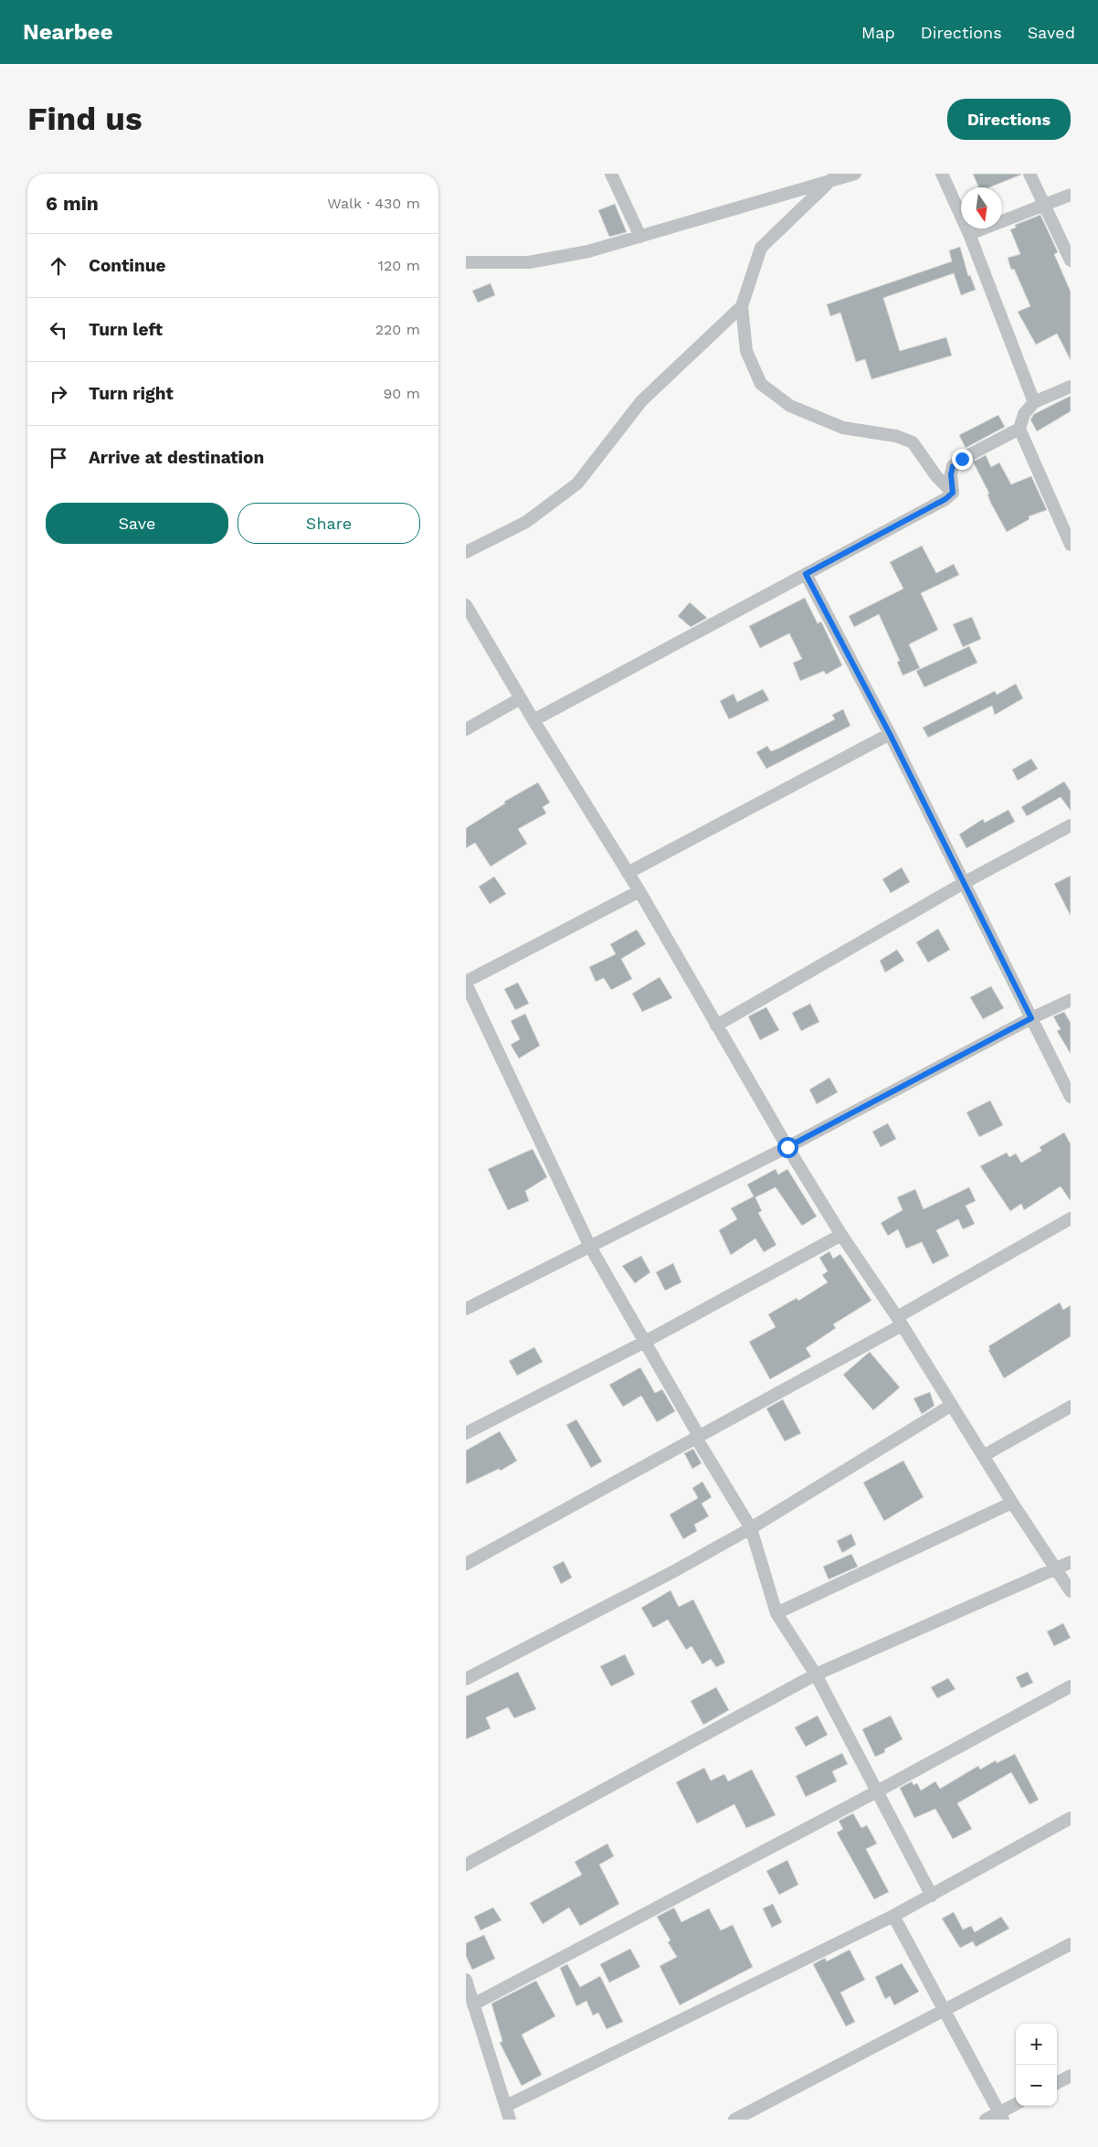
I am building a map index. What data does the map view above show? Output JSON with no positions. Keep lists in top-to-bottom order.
{
  "north": "bottom",
  "page": {
    "header": "Nearbee",
    "nav": ["Map", "Directions", "Saved"],
    "buttons": [
      "Directions",
      ["Save", "Share"]
    ],
    "title": "Find us",
    "heading": ["6 min", "Walk · 430 m"],
    "list": [
      ["Continue", "120 m"],
      ["Turn left", "220 m"],
      ["Turn right", "90 m"],
      "Arrive at destination"
    ],
    "map_buttons": ["+", "−"]
  }
}
